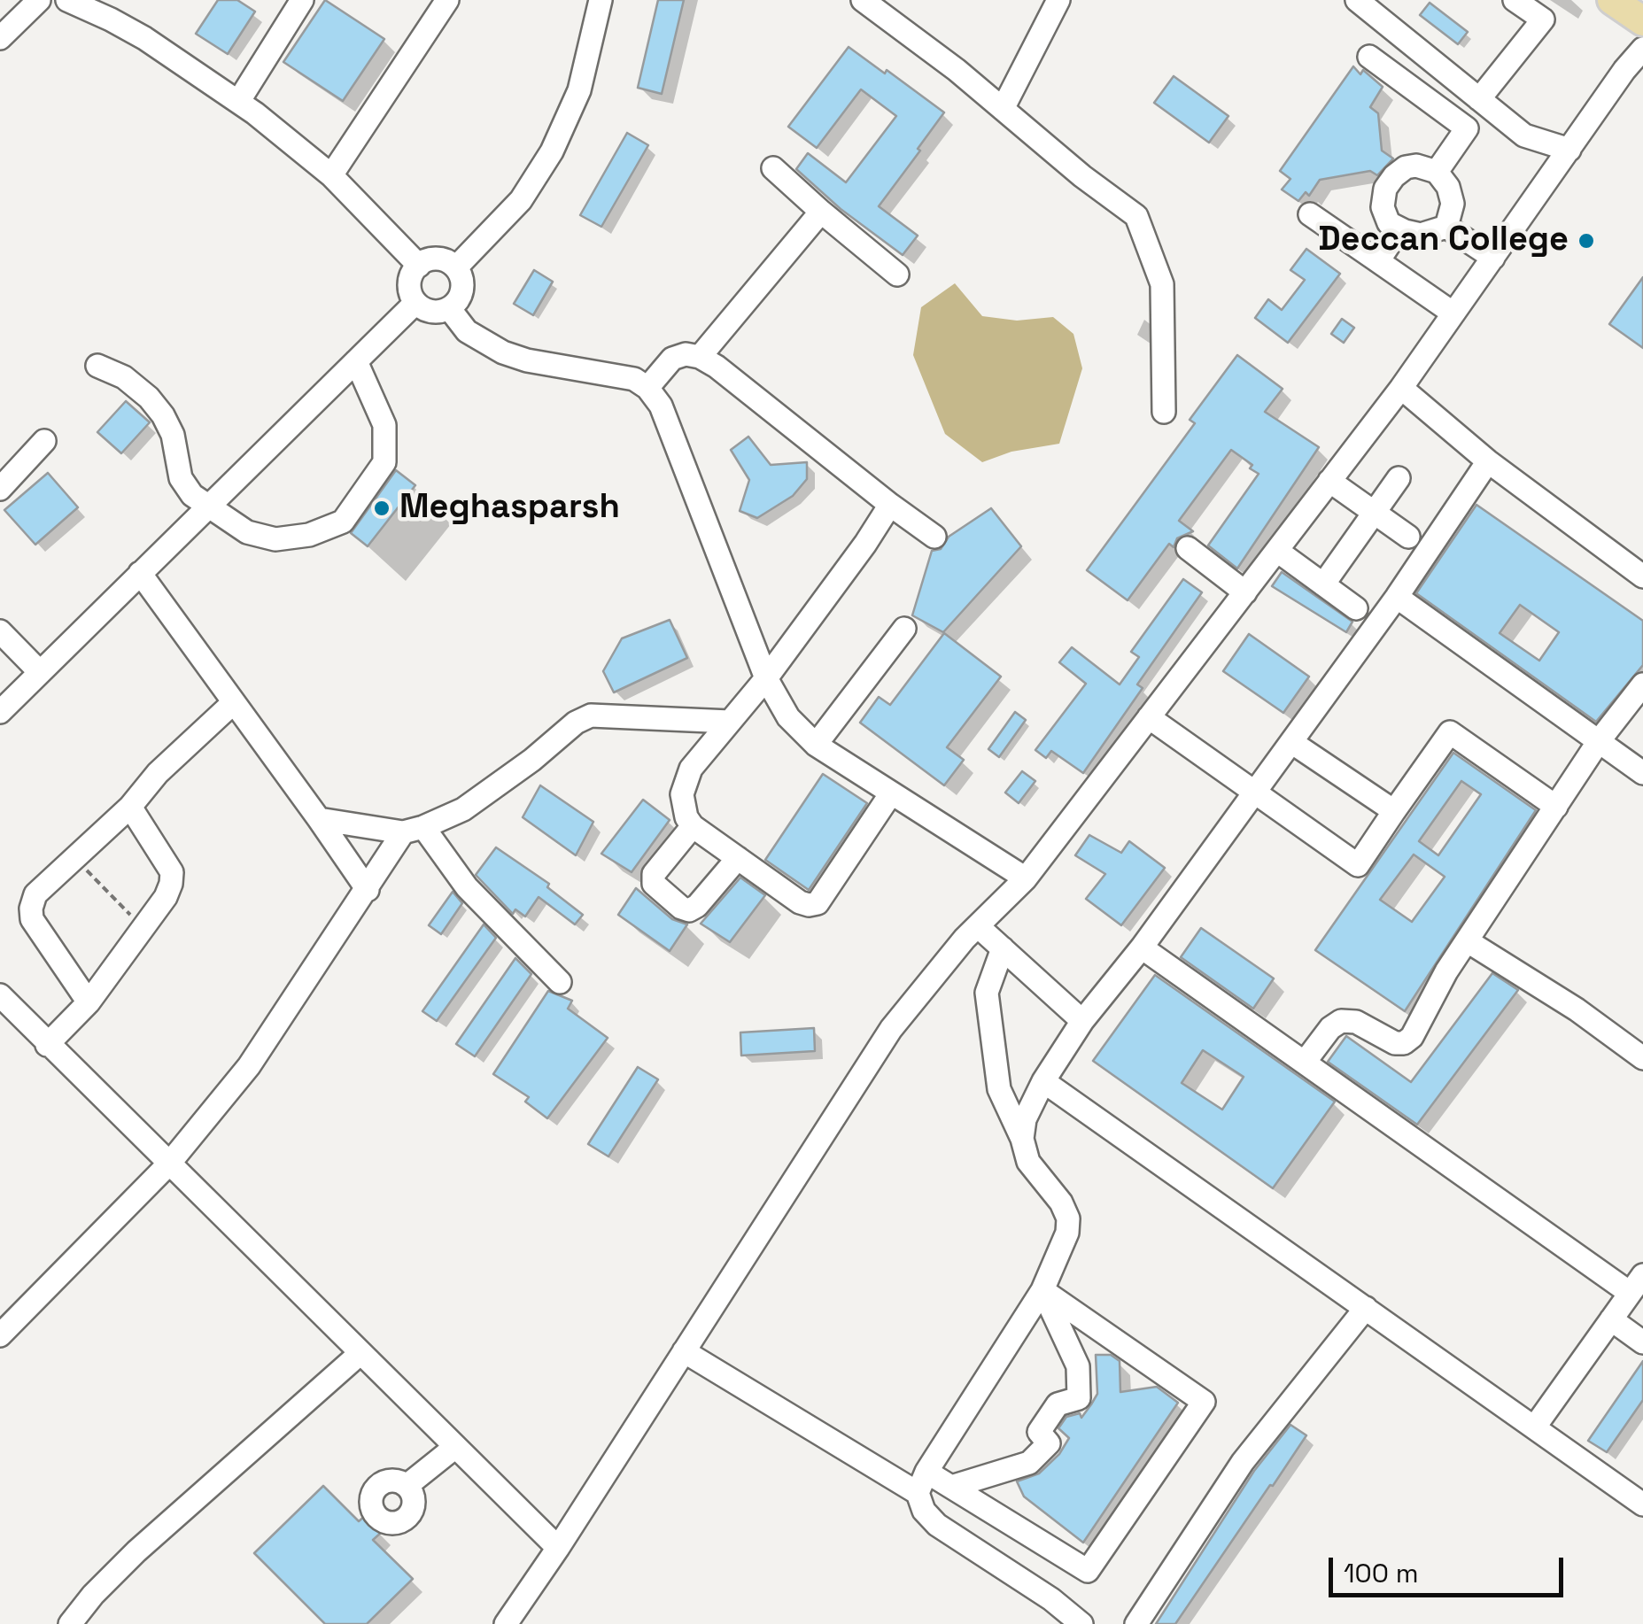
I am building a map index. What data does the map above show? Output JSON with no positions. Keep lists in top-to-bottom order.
{
  "places": ["Deccan College", "Meghasparsh"],
  "scale_bar": "100 m"
}
